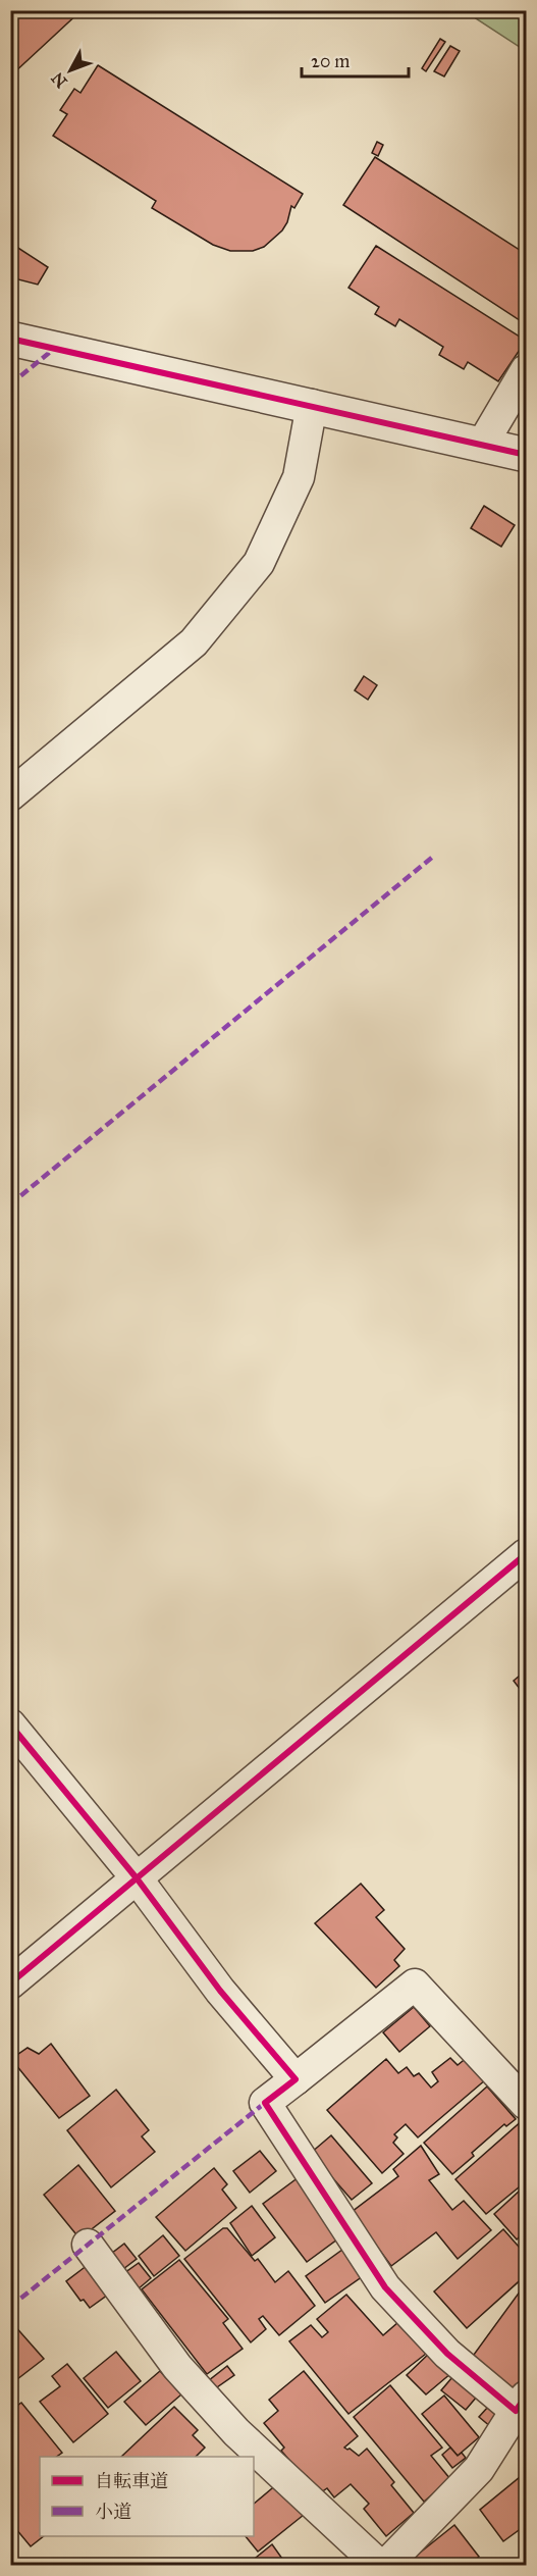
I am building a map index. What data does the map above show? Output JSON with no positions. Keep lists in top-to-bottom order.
{
  "legend": ["自転車道", "小道"],
  "scale_bar": "20 m",
  "north": "bottom left"
}
